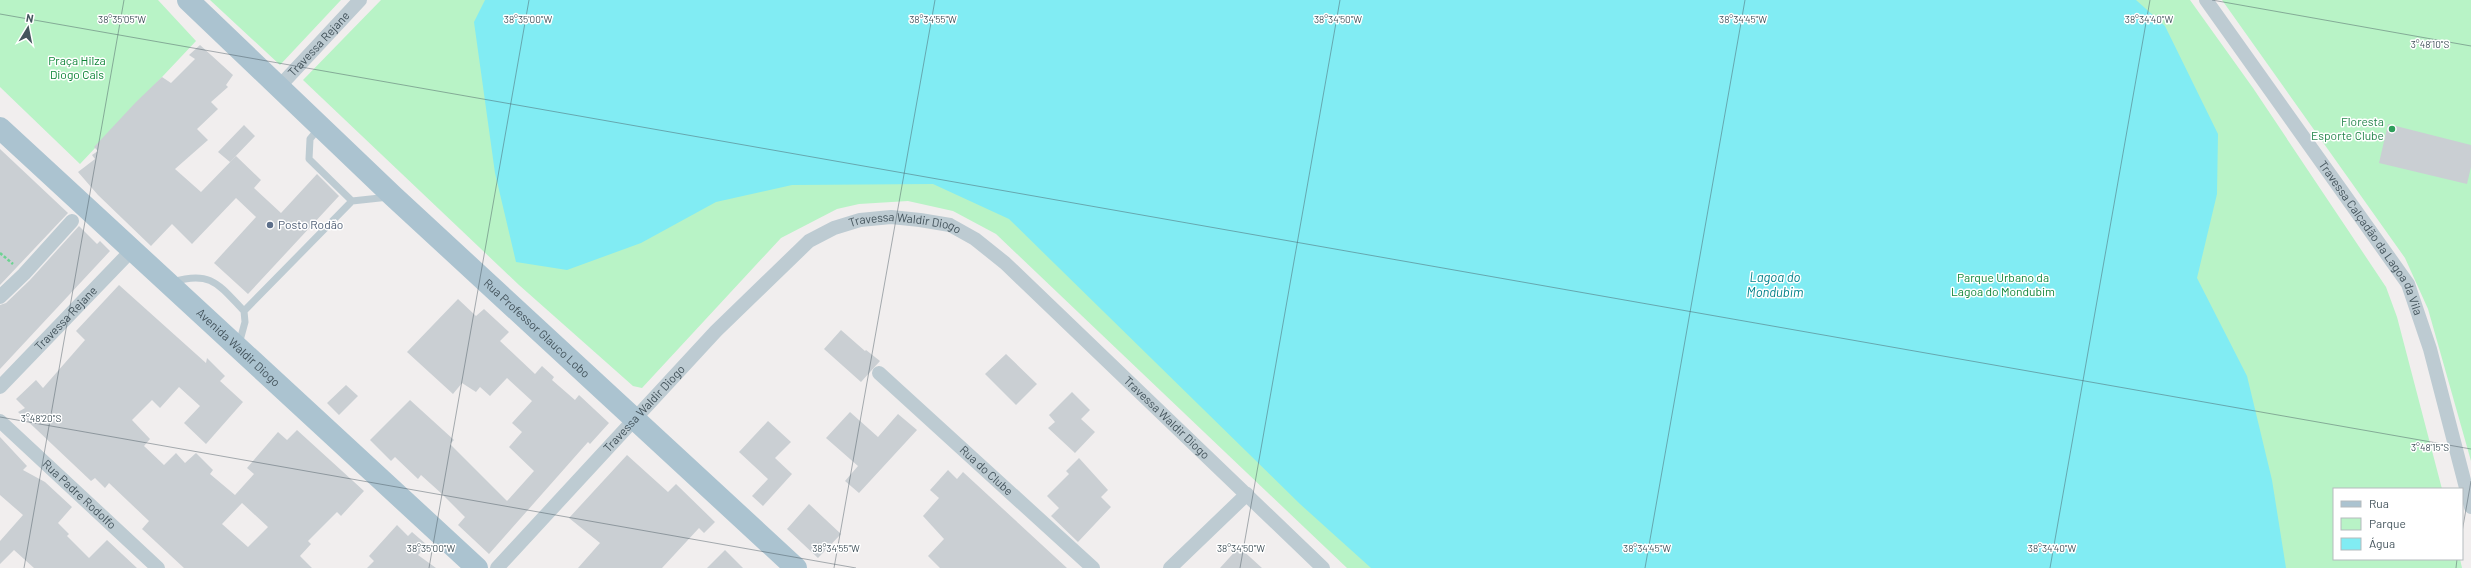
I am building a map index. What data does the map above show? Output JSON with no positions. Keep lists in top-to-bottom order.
{
  "streets": {
    "main road": ["Rua Professor Glauco Lobo", "Avenida Waldir Diogo"],
    "street": [
      "Travessa Rejane",
      "Travessa Waldir Diogo",
      "Travessa Calçadão da Lagoa da Vila",
      "Rua do Clube",
      "Rua Padre Rodolfo"
    ]
  },
  "crossings": [
    ["Travessa Rejane", "Rua Professor Glauco Lobo"],
    ["Travessa Rejane", "Avenida Waldir Diogo"],
    ["Travessa Waldir Diogo", "Rua Professor Glauco Lobo"]
  ],
  "water": ["Lagoa do Mondubim"],
  "parks": ["Praça Hilza Diogo Cals", "Parque Urbano da Lagoa do Mondubim"],
  "places": ["Floresta Esporte Clube", "Posto Rodão"],
  "legend": ["Rua", "Parque", "Água"],
  "north": "top",
  "coordinates": [
    "38°35'05\"W",
    "38°35'00\"W",
    "38°34'55\"W",
    "38°34'50\"W",
    "38°34'45\"W",
    "38°34'40\"W",
    "3°48'10\"S",
    "3°48'20\"S",
    "3°48'15\"S"
  ]
}
